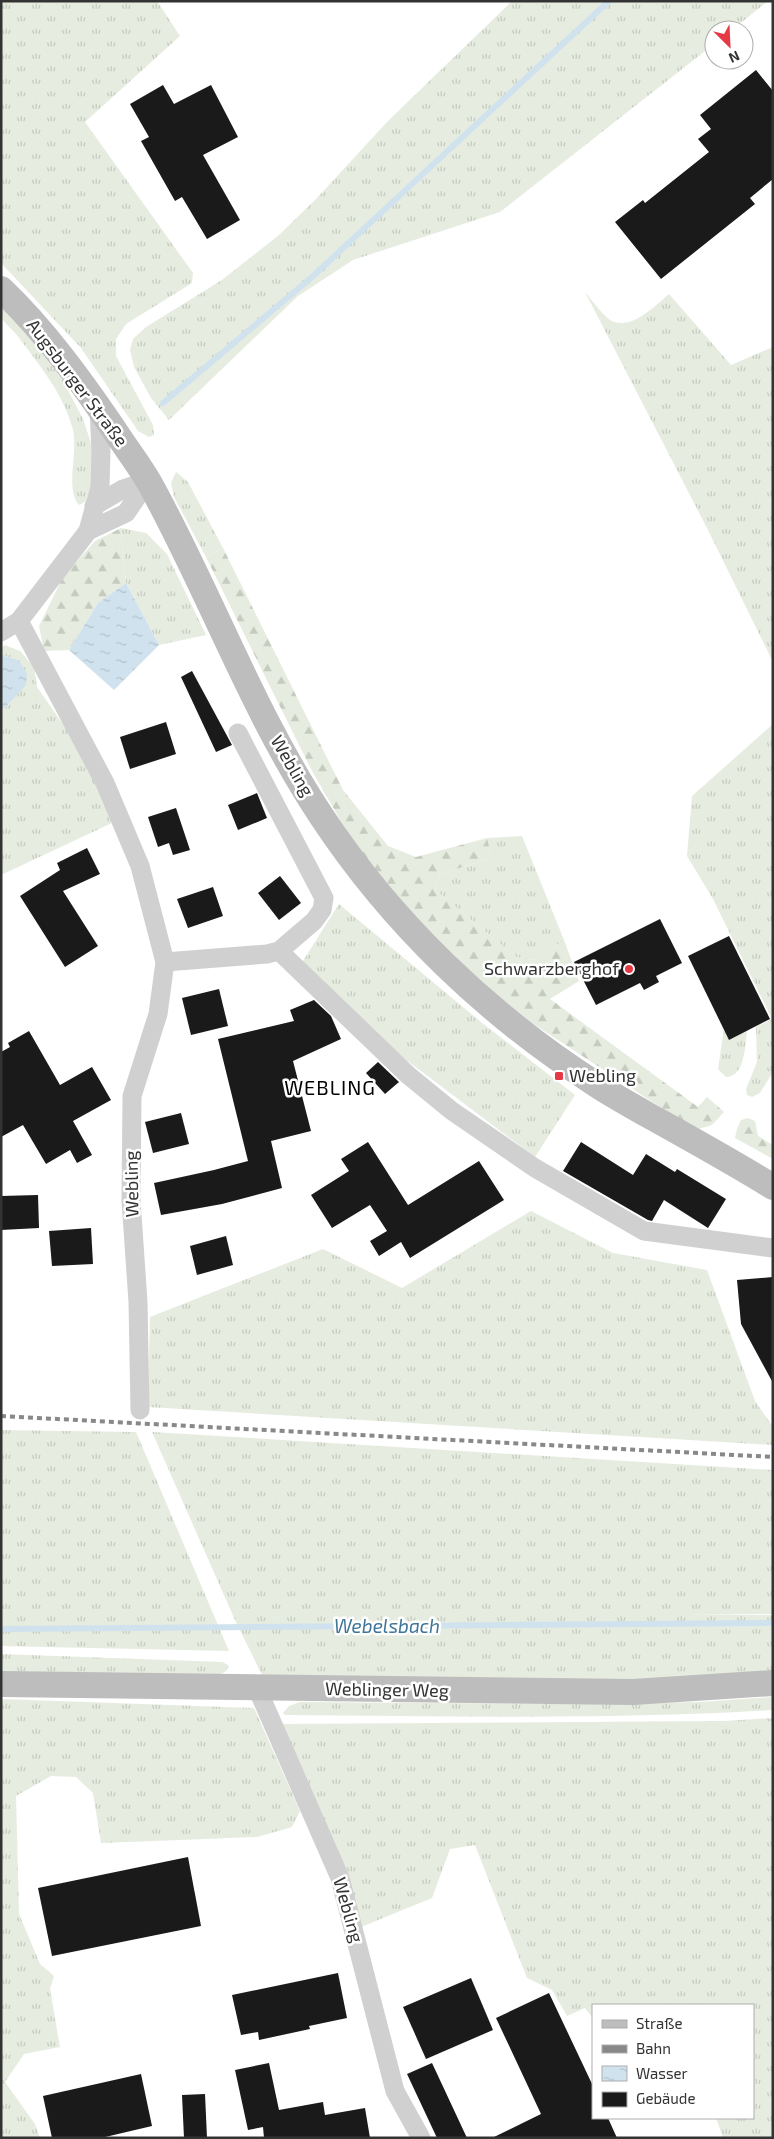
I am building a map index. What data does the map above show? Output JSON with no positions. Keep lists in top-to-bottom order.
{
  "streets": {
    "main road": ["Augsburger Straße", "Webling", "Weblinger Weg"]
  },
  "crossings": [
    ["Augsburger Straße", "Webling"],
    ["Webling", "Weblinger Weg"]
  ],
  "districts": ["WEBLING"],
  "water": ["Webelsbach"],
  "places": {
    "other": ["Schwarzberghof"],
    "transit": ["Webling"]
  },
  "legend": [
    "Straße",
    "Bahn",
    "Wasser",
    "Gebäude"
  ],
  "north": "bottom right"
}
